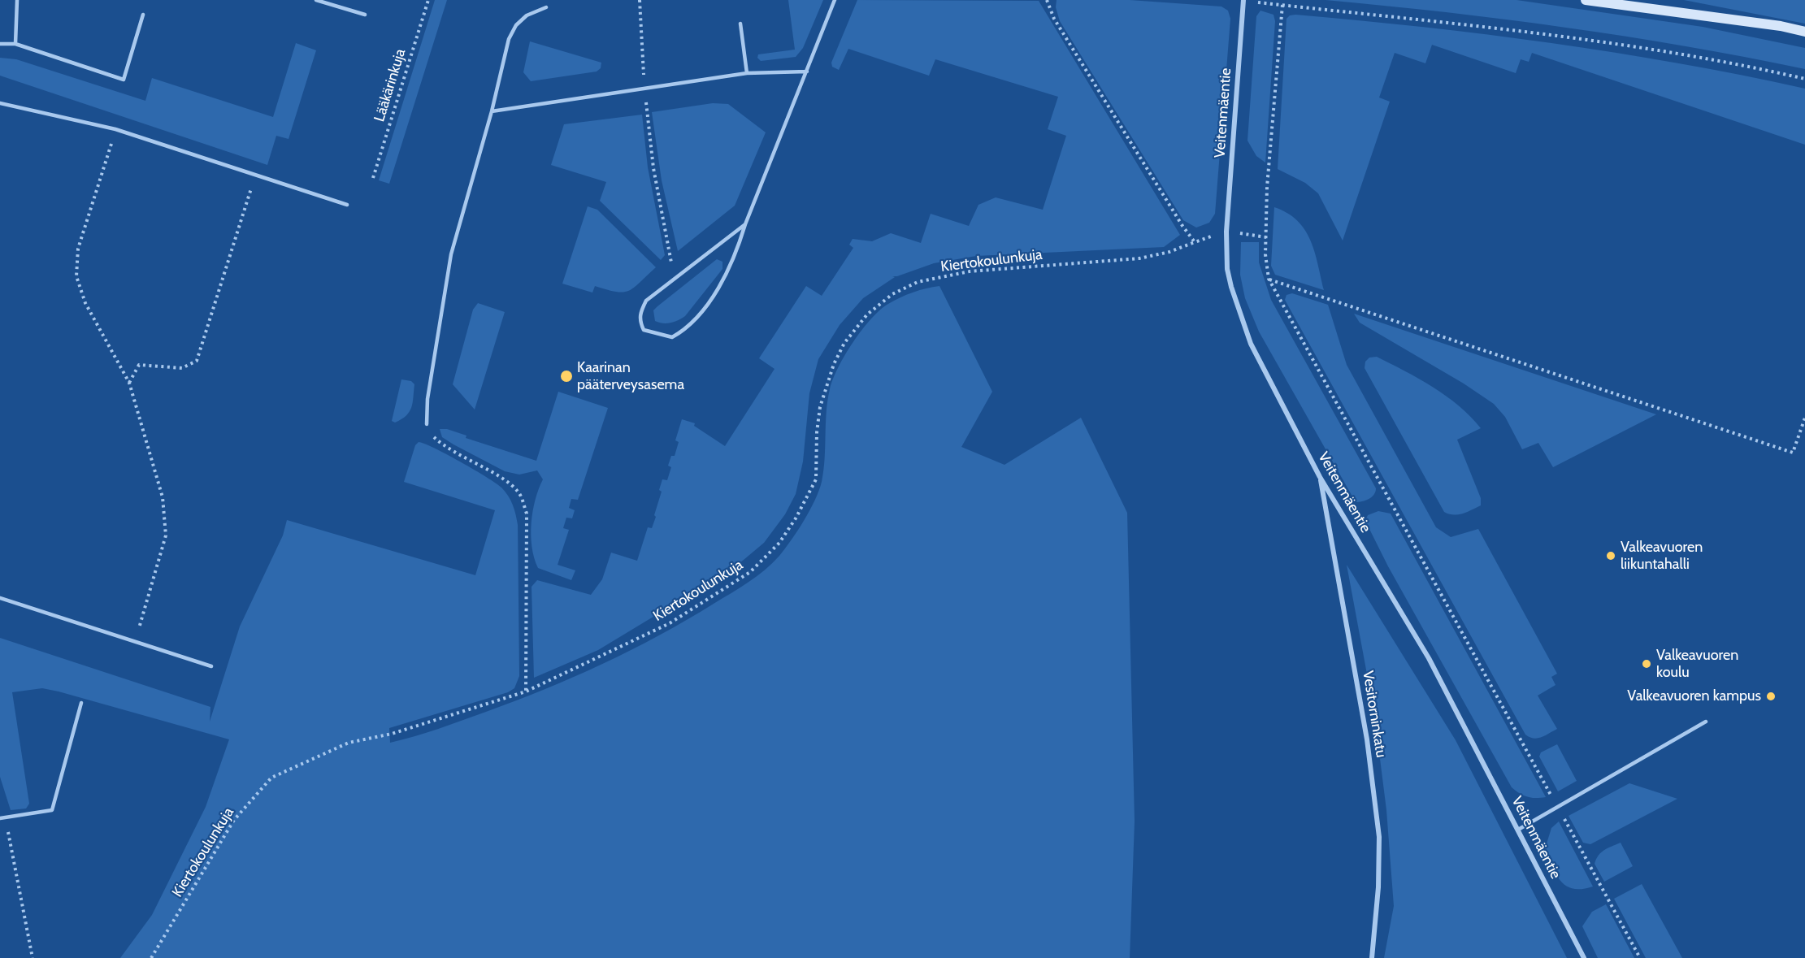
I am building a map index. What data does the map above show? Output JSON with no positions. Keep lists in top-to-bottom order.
{
  "streets": {
    "street": ["Veitenmäentie", "Vesitorninkatu"],
    "path": ["Lääkärinkuja", "Kiertokoulunkuja"]
  },
  "crossings": [
    ["Veitenmäentie", "Vesitorninkatu"]
  ],
  "places": [
    "Kaarinan pääterveysasema",
    "Valkeavuoren liikuntahalli",
    "Valkeavuoren koulu",
    "Valkeavuoren kampus"
  ]
}
